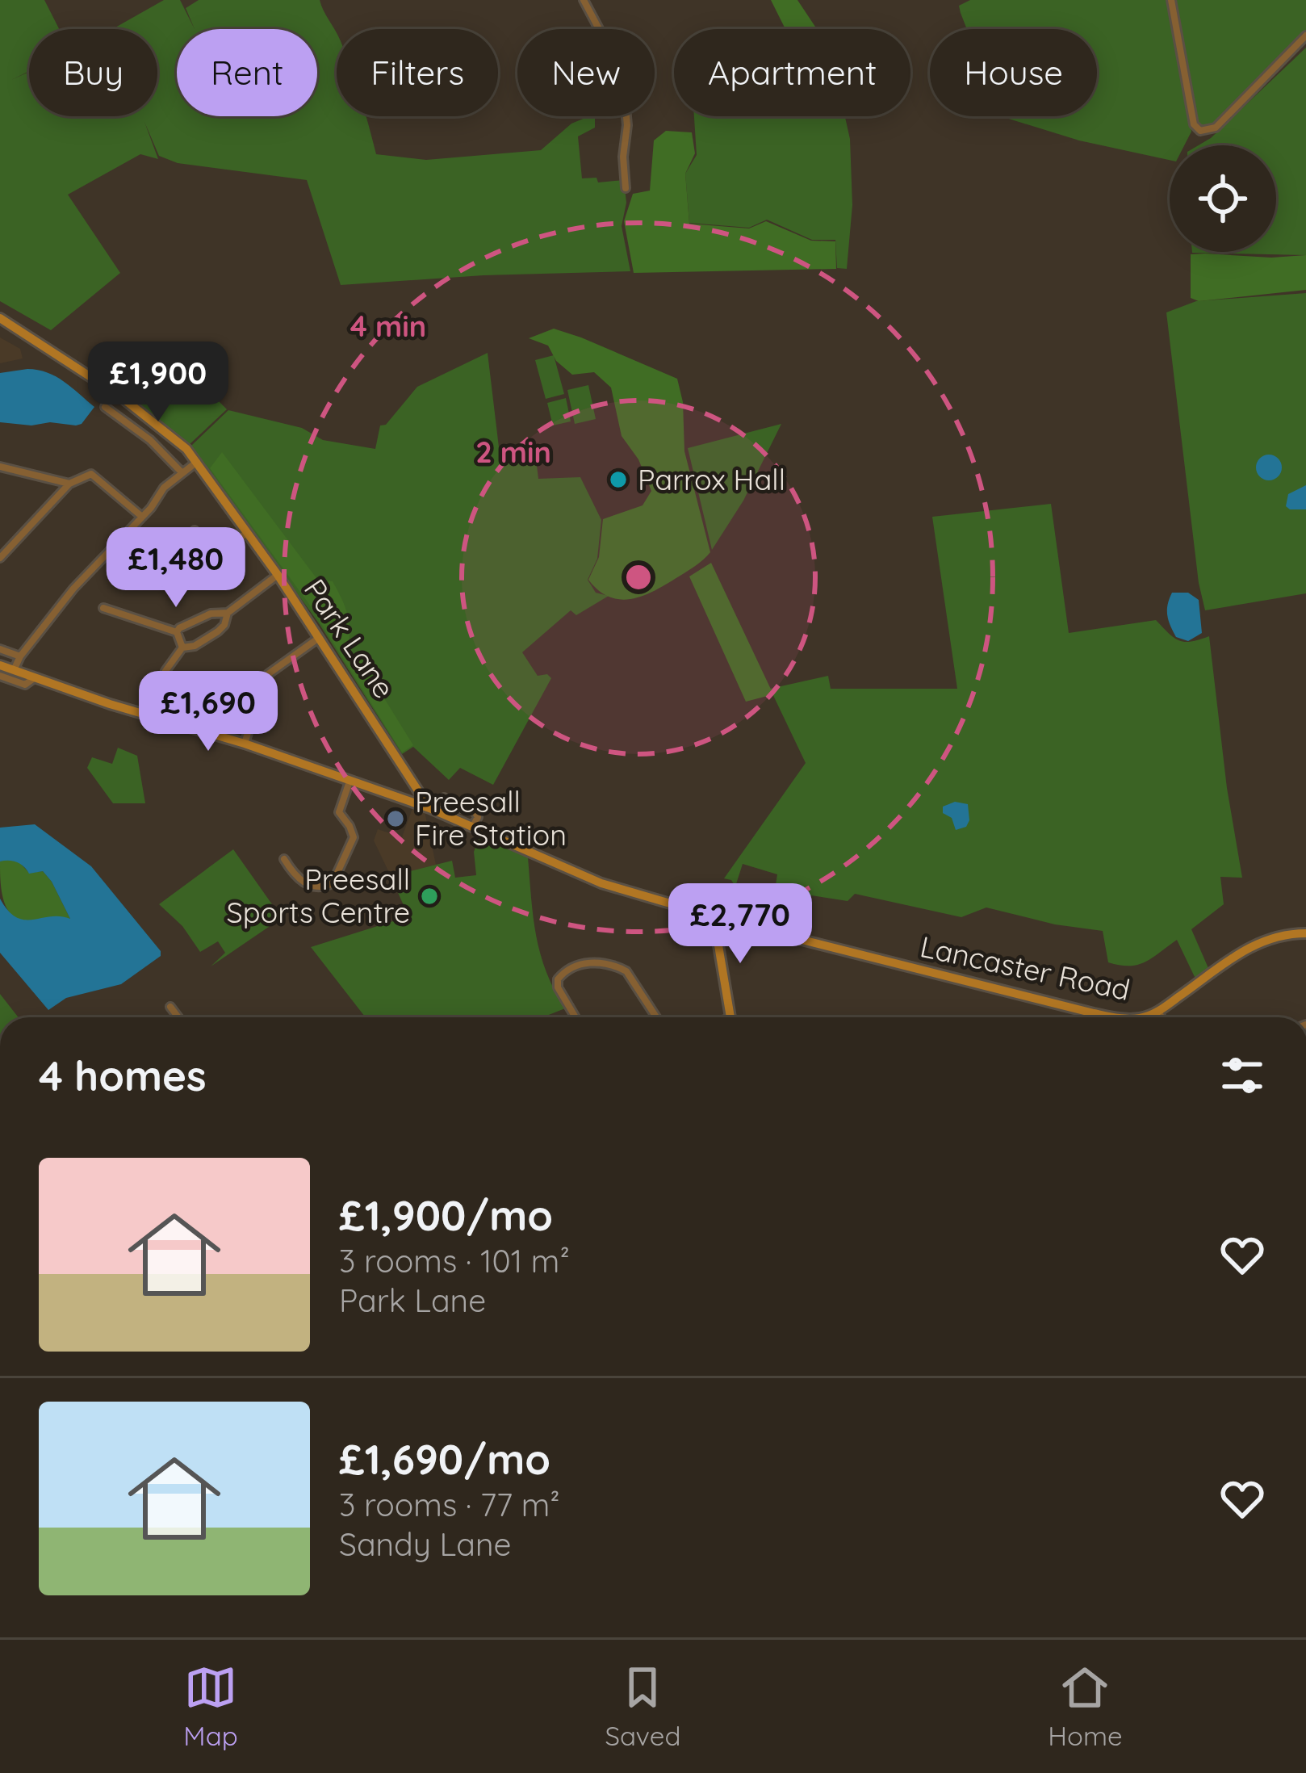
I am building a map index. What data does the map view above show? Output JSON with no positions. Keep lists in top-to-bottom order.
{
  "streets": {
    "main road": ["Park Lane", "Lancaster Road"]
  },
  "crossings": [
    ["Park Lane", "Lancaster Road"]
  ],
  "places": ["Parrox Hall", "Preesall Fire Station", "Preesall Sports Centre"],
  "page": {
    "chip": [
      "Buy",
      "Rent",
      "Filters",
      "New",
      "Apartment",
      "House"
    ],
    "price": [
      "£1,900",
      "£1,480",
      "£1,690",
      "£2,770"
    ],
    "heading": "4 homes",
    "list": [
      {
        "name": "£1,900/mo",
        "note": "3 rooms · 101 m² · Park Lane"
      },
      {
        "name": "£1,690/mo",
        "note": "3 rooms · 77 m² · Sandy Lane"
      }
    ],
    "tabs": ["Map", "Saved", "Home"]
  },
  "rings": ["4 min", "2 min"]
}
